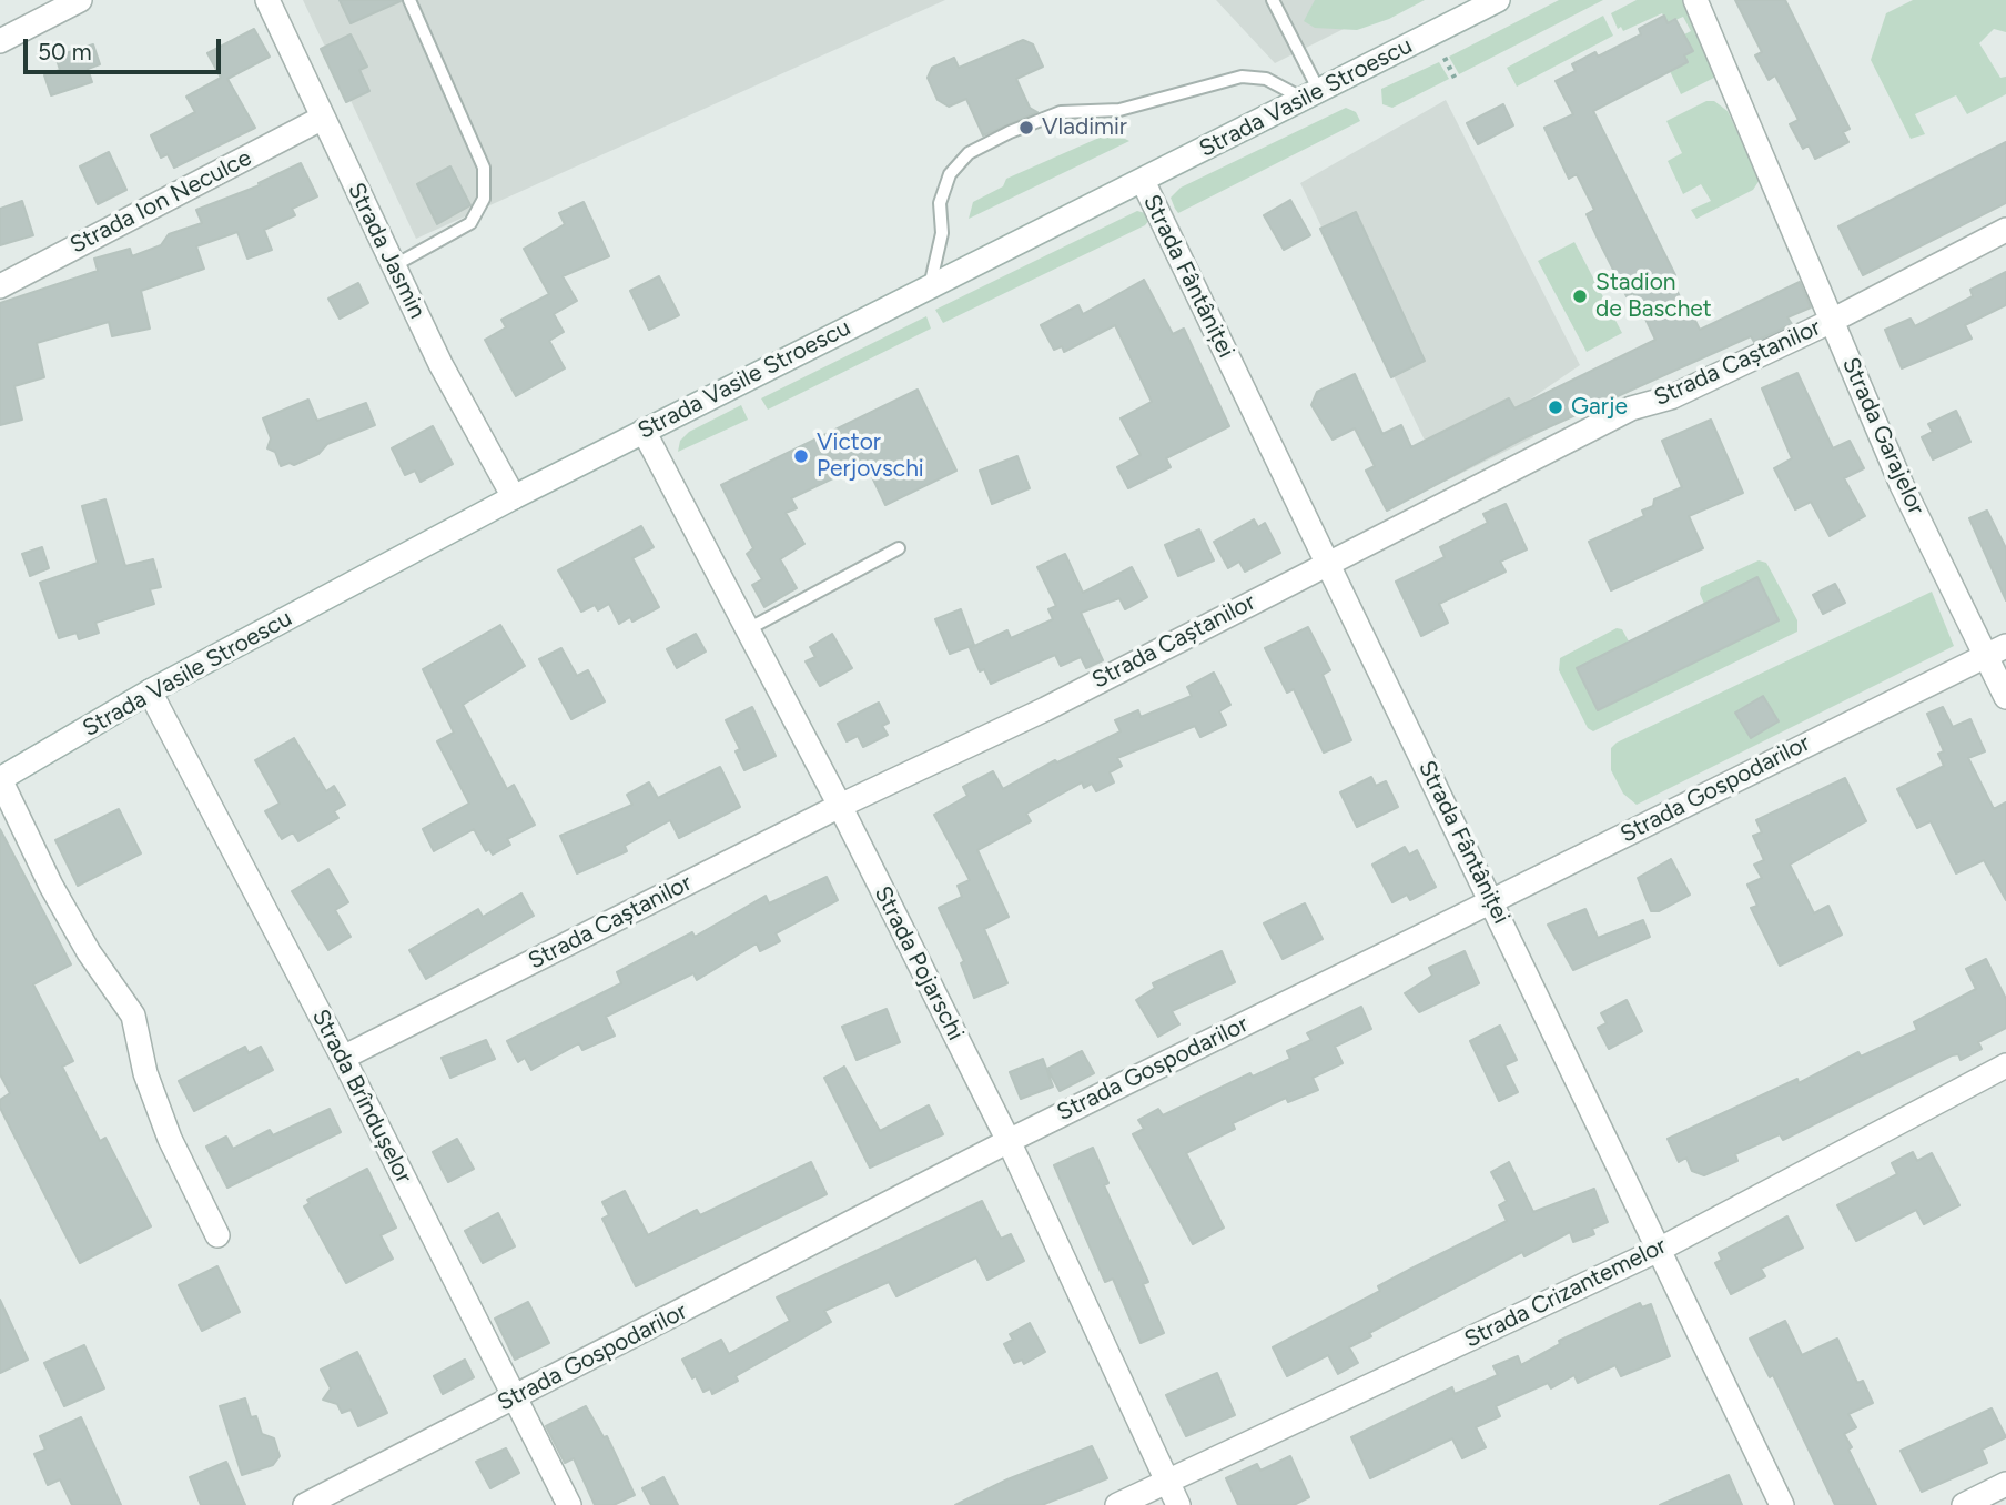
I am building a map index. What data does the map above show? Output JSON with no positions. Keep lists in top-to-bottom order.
{
  "streets": {
    "street": [
      "Strada Vasile Stroescu",
      "Strada Ion Neculce",
      "Strada Jasmin",
      "Strada Fântâniței",
      "Strada Caștanilor",
      "Strada Garajelor",
      "Strada Gospodarilor",
      "Strada Pojarschi",
      "Strada Brîndușelor",
      "Strada Crizantemelor"
    ]
  },
  "crossings": [
    ["Strada Vasile Stroescu", "Strada Jasmin"],
    ["Strada Vasile Stroescu", "Strada Fântâniței"],
    ["Strada Vasile Stroescu", "Strada Pojarschi"],
    ["Strada Vasile Stroescu", "Strada Brîndușelor"],
    ["Strada Ion Neculce", "Strada Jasmin"],
    ["Strada Fântâniței", "Strada Caștanilor"],
    ["Strada Fântâniței", "Strada Gospodarilor"],
    ["Strada Fântâniței", "Strada Crizantemelor"],
    ["Strada Caștanilor", "Strada Garajelor"],
    ["Strada Caștanilor", "Strada Pojarschi"],
    ["Strada Caștanilor", "Strada Brîndușelor"],
    ["Strada Garajelor", "Strada Gospodarilor"],
    ["Strada Gospodarilor", "Strada Pojarschi"],
    ["Strada Gospodarilor", "Strada Brîndușelor"],
    ["Strada Pojarschi", "Strada Crizantemelor"]
  ],
  "places": [
    "Vladimir",
    "Stadion de Baschet",
    "Garje",
    "Victor Perjovschi"
  ],
  "scale_bar": "50 m"
}
